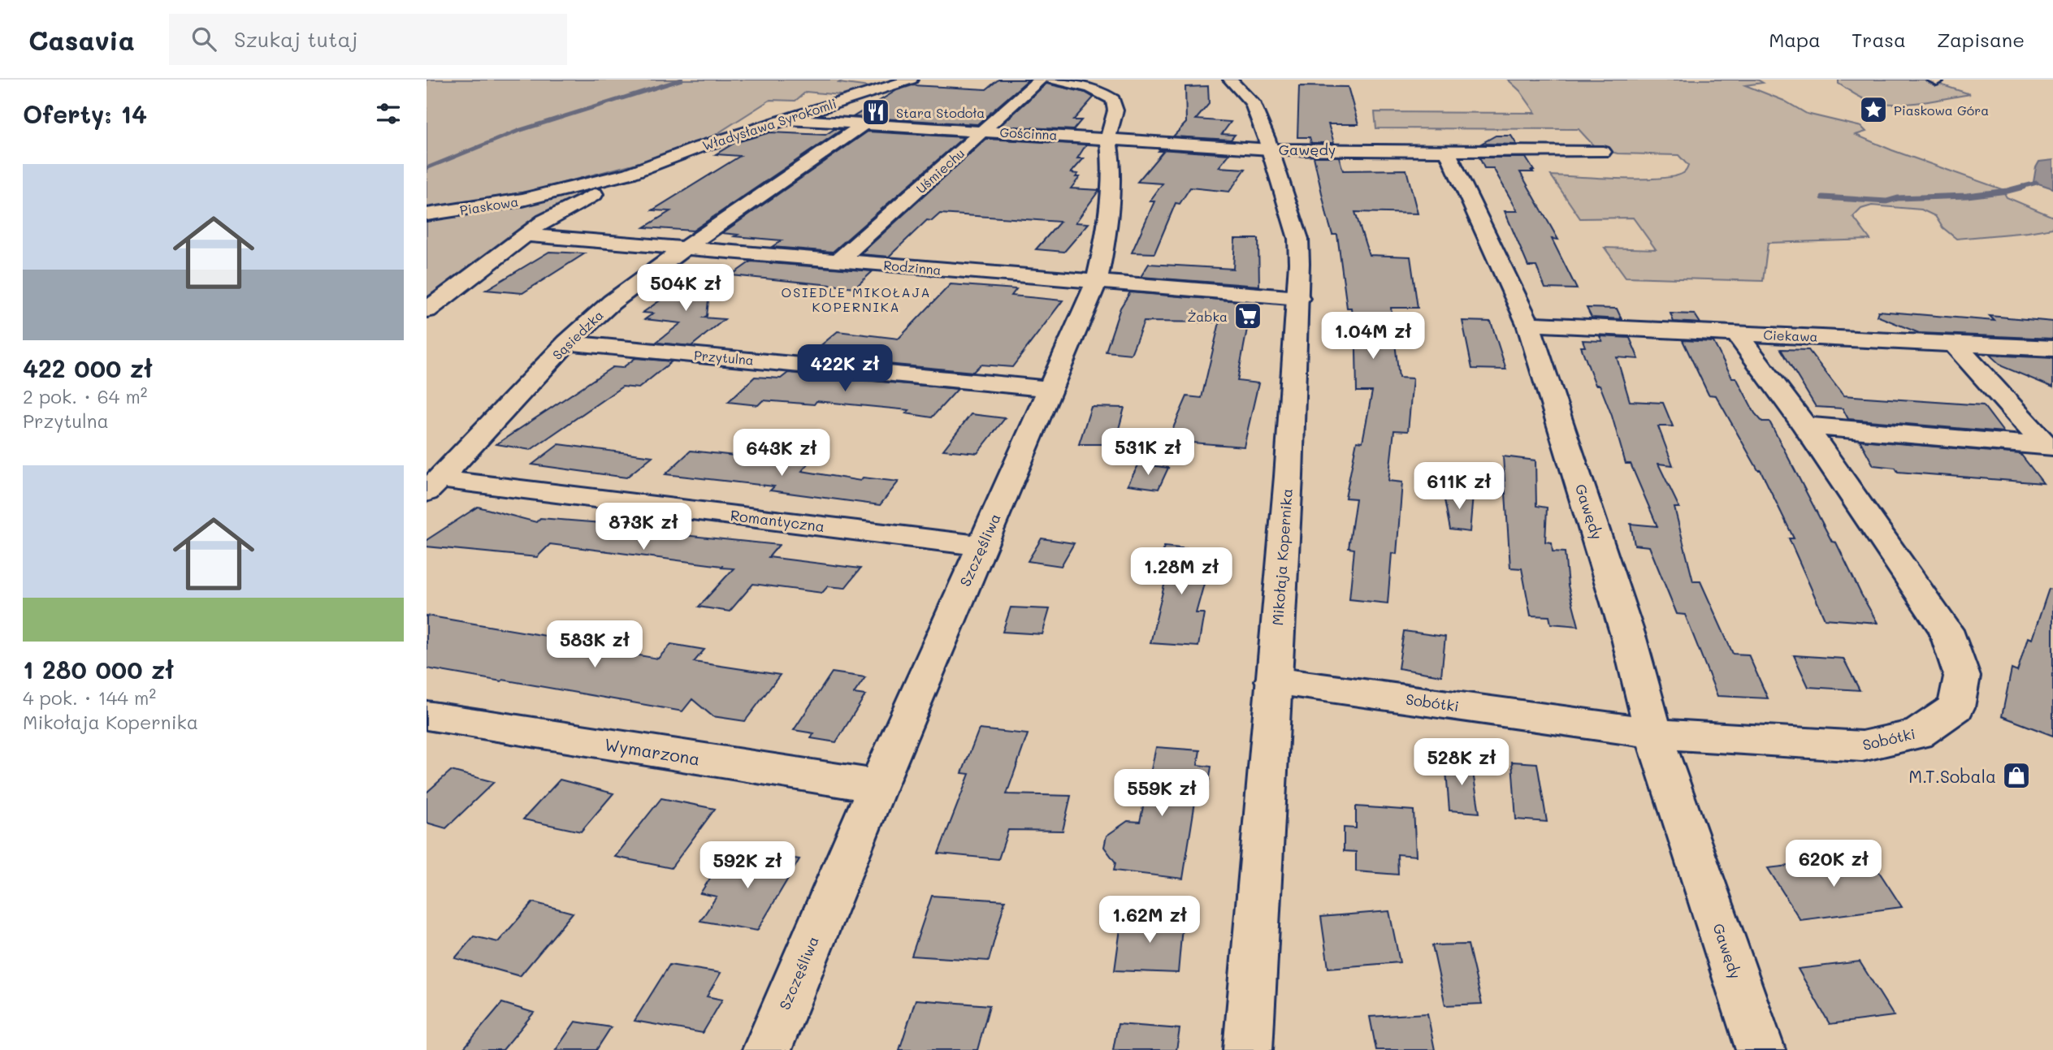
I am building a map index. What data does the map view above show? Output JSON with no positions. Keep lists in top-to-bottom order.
{
  "streets": {
    "street": [
      "Władysława Syrokomli",
      "Gościnna",
      "Gawędy",
      "Uśmiechu",
      "Piaskowa",
      "Rodzinna",
      "Sąsiedzka",
      "Ciekawa",
      "Przytulna",
      "Romantyczna",
      "Szczęśliwa",
      "Mikołaja Kopernika",
      "Sobótki",
      "Wymarzona"
    ]
  },
  "crossings": [
    ["Władysława Syrokomli", "Gościnna"],
    ["Władysława Syrokomli", "Piaskowa"],
    ["Władysława Syrokomli", "Rodzinna"],
    ["Gościnna", "Gawędy"],
    ["Gościnna", "Uśmiechu"],
    ["Gościnna", "Sąsiedzka"],
    ["Gościnna", "Szczęśliwa"],
    ["Gościnna", "Mikołaja Kopernika"],
    ["Gawędy", "Ciekawa"],
    ["Gawędy", "Mikołaja Kopernika"],
    ["Gawędy", "Sobótki"],
    ["Uśmiechu", "Rodzinna"],
    ["Rodzinna", "Sąsiedzka"],
    ["Rodzinna", "Szczęśliwa"],
    ["Rodzinna", "Mikołaja Kopernika"],
    ["Sąsiedzka", "Przytulna"],
    ["Sąsiedzka", "Romantyczna"],
    ["Ciekawa", "Sobótki"],
    ["Przytulna", "Szczęśliwa"],
    ["Romantyczna", "Szczęśliwa"],
    ["Szczęśliwa", "Wymarzona"],
    ["Mikołaja Kopernika", "Sobótki"]
  ],
  "districts": ["OSIEDLE MIKOŁAJA KOPERNIKA"],
  "places": {
    "place": ["Piaskowa Góra"],
    "restaurant": ["Stara Stodoła"],
    "supermarket": ["Żabka"],
    "shop": ["M.T.Sobala"]
  },
  "page": {
    "header": "Casavia",
    "search": "Szukaj tutaj",
    "nav": ["Mapa", "Trasa", "Zapisane"],
    "heading": "Oferty: 14",
    "list": [
      {
        "name": "422 000 zł",
        "note": "2 pok. · 64 m² · Przytulna"
      },
      {
        "name": "1 280 000 zł",
        "note": "4 pok. · 144 m² · Mikołaja Kopernika"
      }
    ],
    "price": [
      "504K zł",
      "1.04M zł",
      "422K zł",
      "531K zł",
      "643K zł",
      "611K zł",
      "873K zł",
      "1.28M zł",
      "583K zł",
      "528K zł",
      "559K zł",
      "620K zł",
      "592K zł",
      "1.62M zł"
    ]
  }
}
